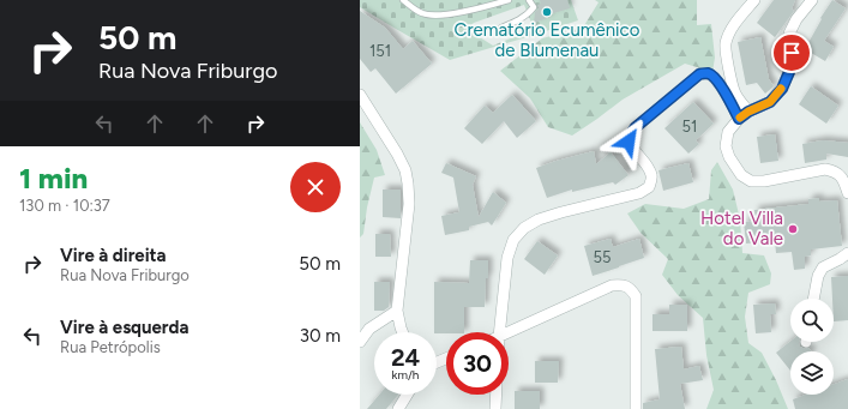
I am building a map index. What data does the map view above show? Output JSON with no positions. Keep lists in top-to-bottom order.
{
  "places": ["Crematório Ecumênico de Blumenau", "Hotel Villa do Vale"],
  "house_numbers": ["151", "51", "55"],
  "page": {
    "turn": ["50 m", "Rua Nova Friburgo"],
    "heading": ["1 min", "130 m · 10:37"],
    "list": [
      {
        "name": "Vire à direita",
        "note": "Rua Nova Friburgo",
        "value": "50 m"
      },
      {
        "name": "Vire à esquerda",
        "note": "Rua Petrópolis",
        "value": "30 m"
      }
    ],
    "speed": "24 km/h",
    "limit": "30"
  }
}
